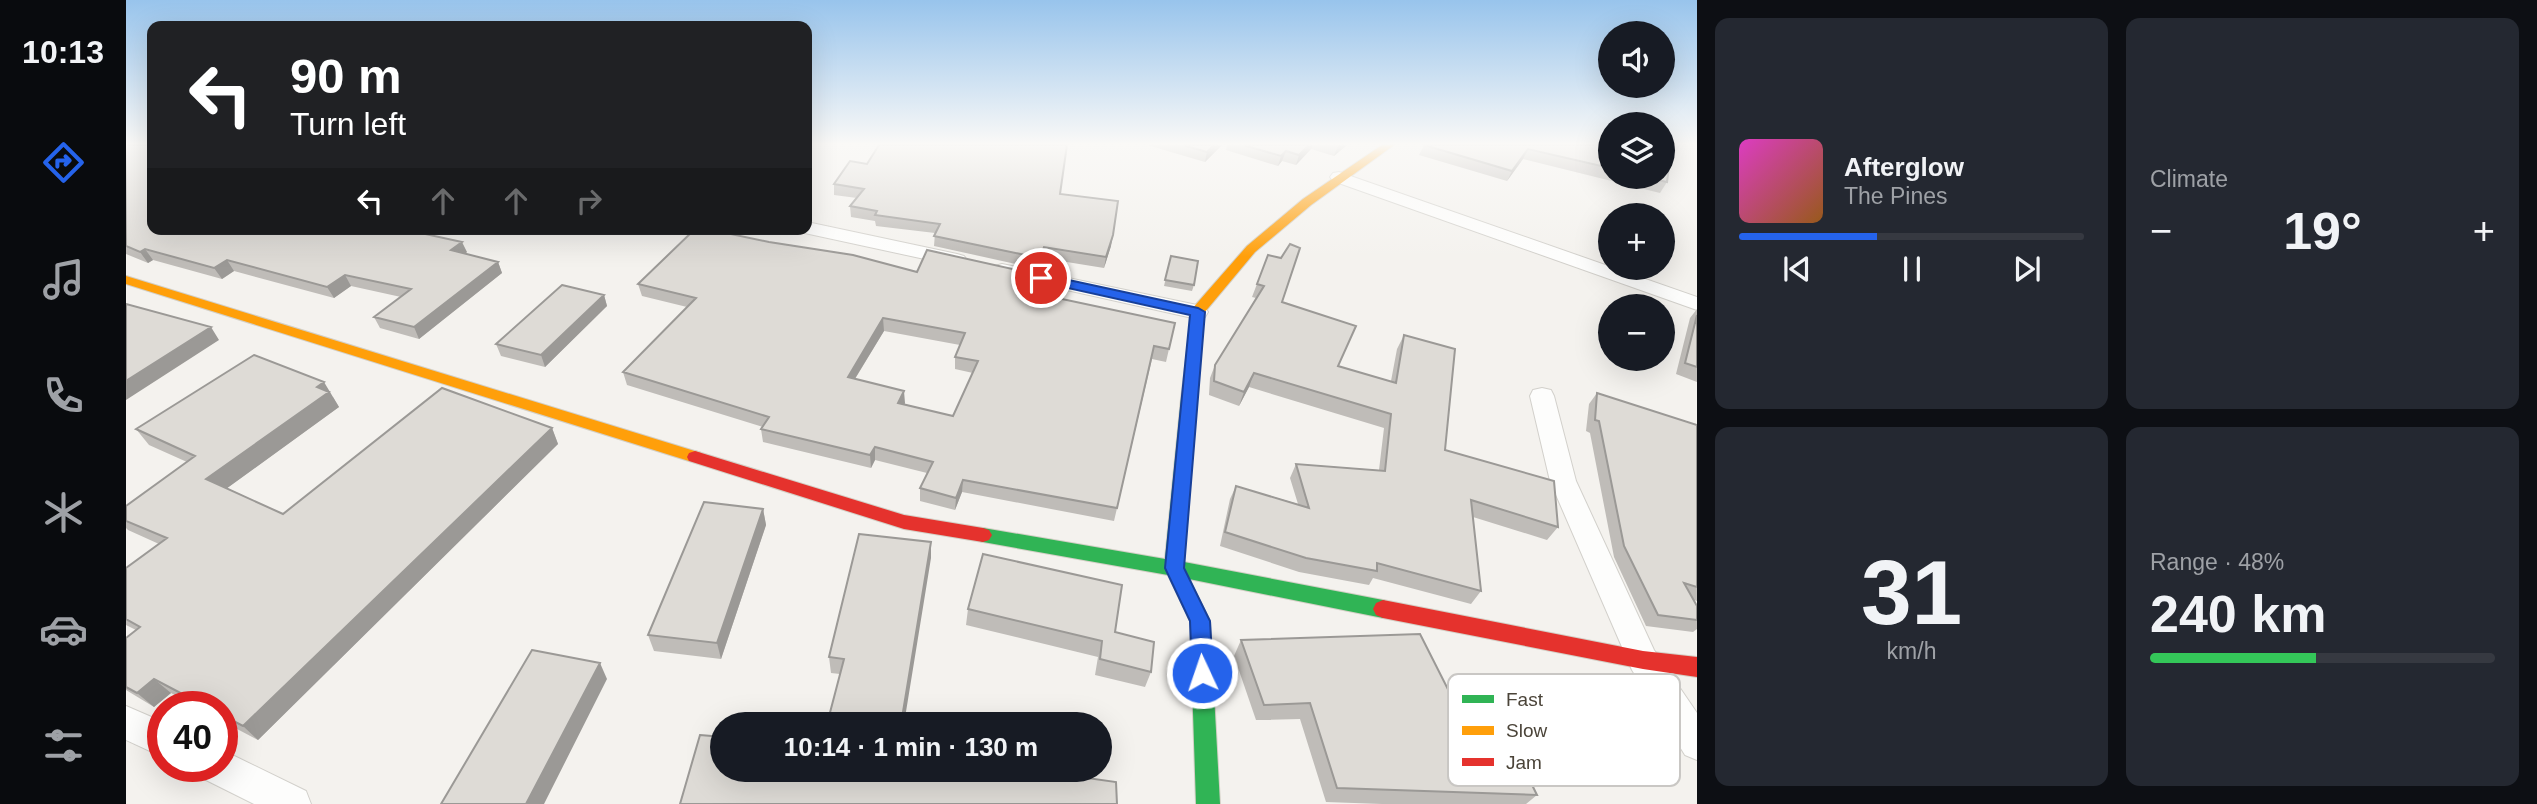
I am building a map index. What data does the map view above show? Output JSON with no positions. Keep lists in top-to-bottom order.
{
  "legend": ["Fast", "Slow", "Jam"],
  "page": {
    "tabs": "10:13",
    "tile": [
      "Climate",
      ["31", "km/h"],
      ["Range · 48%", "240 km"]
    ],
    "map_buttons": ["+", "−"],
    "turn": ["90 m", "Turn left"],
    "song": ["Afterglow", "The Pines"],
    "heat": ["−", "19°", "+"],
    "limit": "40",
    "trip": "10:14 · 1 min · 130 m"
  }
}
